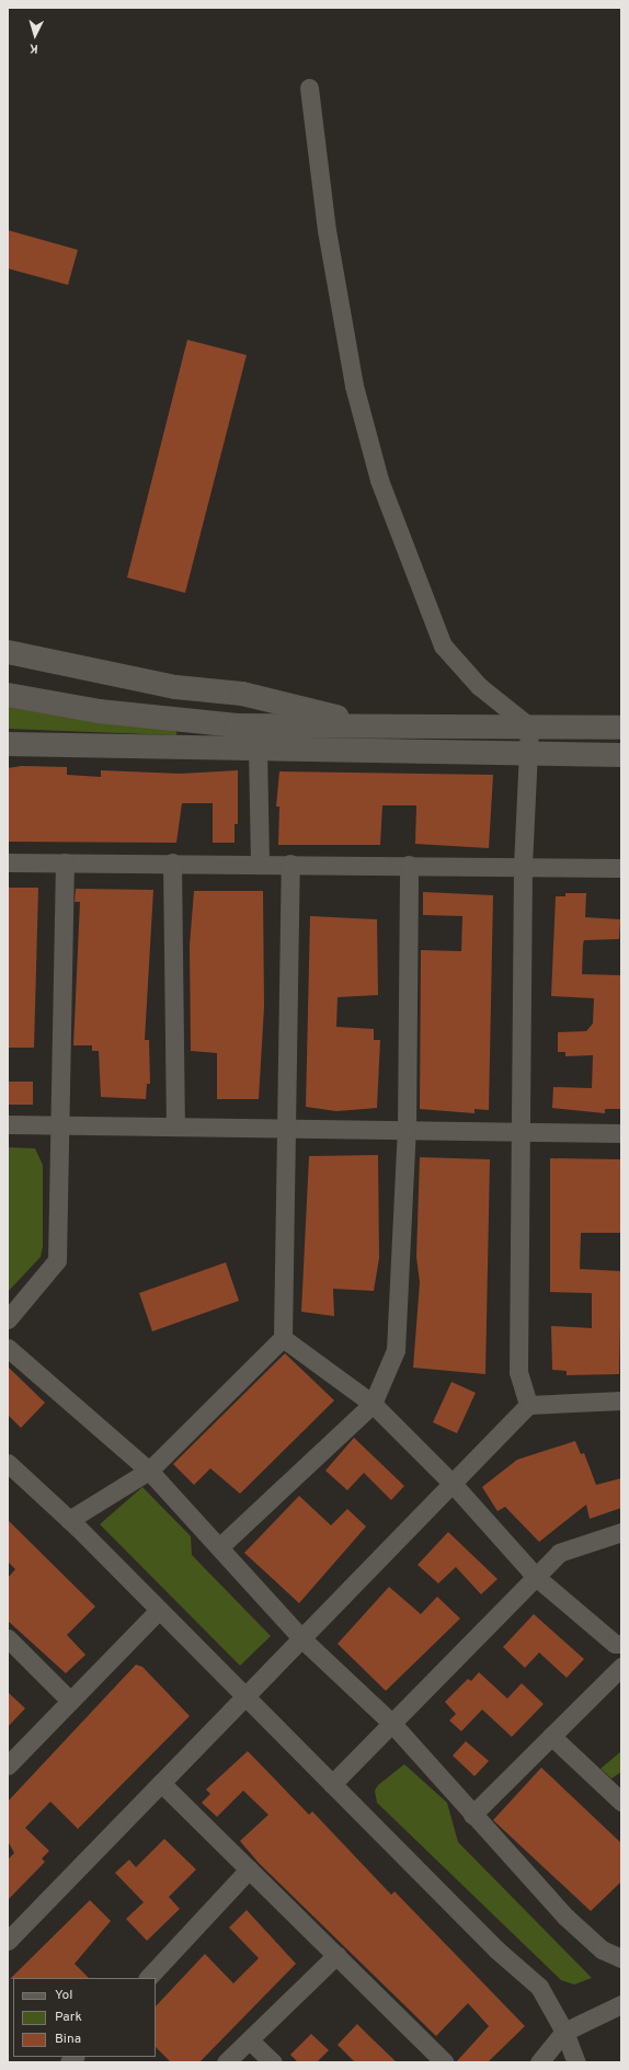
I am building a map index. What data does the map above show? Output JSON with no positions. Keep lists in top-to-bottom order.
{
  "legend": ["Yol", "Park", "Bina"],
  "north": "bottom"
}
